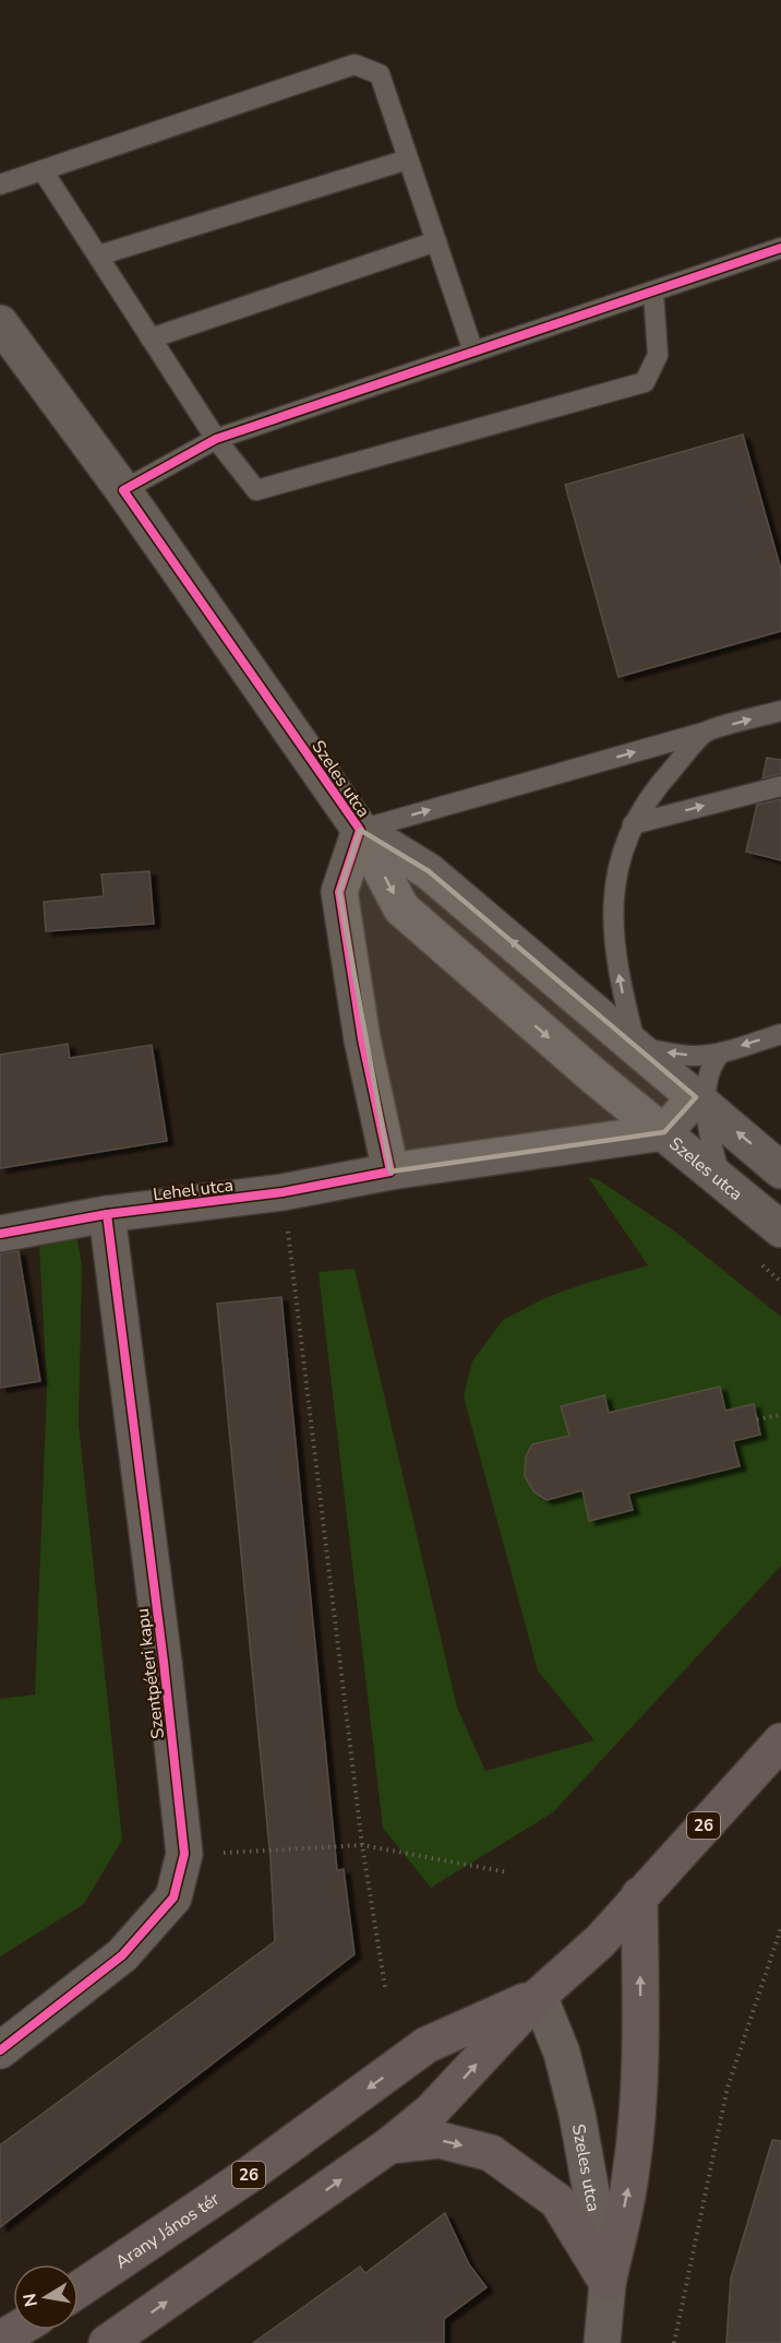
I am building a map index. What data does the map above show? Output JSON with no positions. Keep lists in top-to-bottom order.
{
  "streets": {
    "main road": ["26", "Arany János tér"],
    "street": ["Szeles utca", "Lehel utca", "Szentpéteri kapu"]
  },
  "crossings": [
    ["Szeles utca", "Lehel utca"],
    ["Szeles utca", "26"],
    ["Szeles utca", "Arany János tér"],
    ["Lehel utca", "Szentpéteri kapu"],
    ["26", "Arany János tér"]
  ],
  "north": "left"
}
